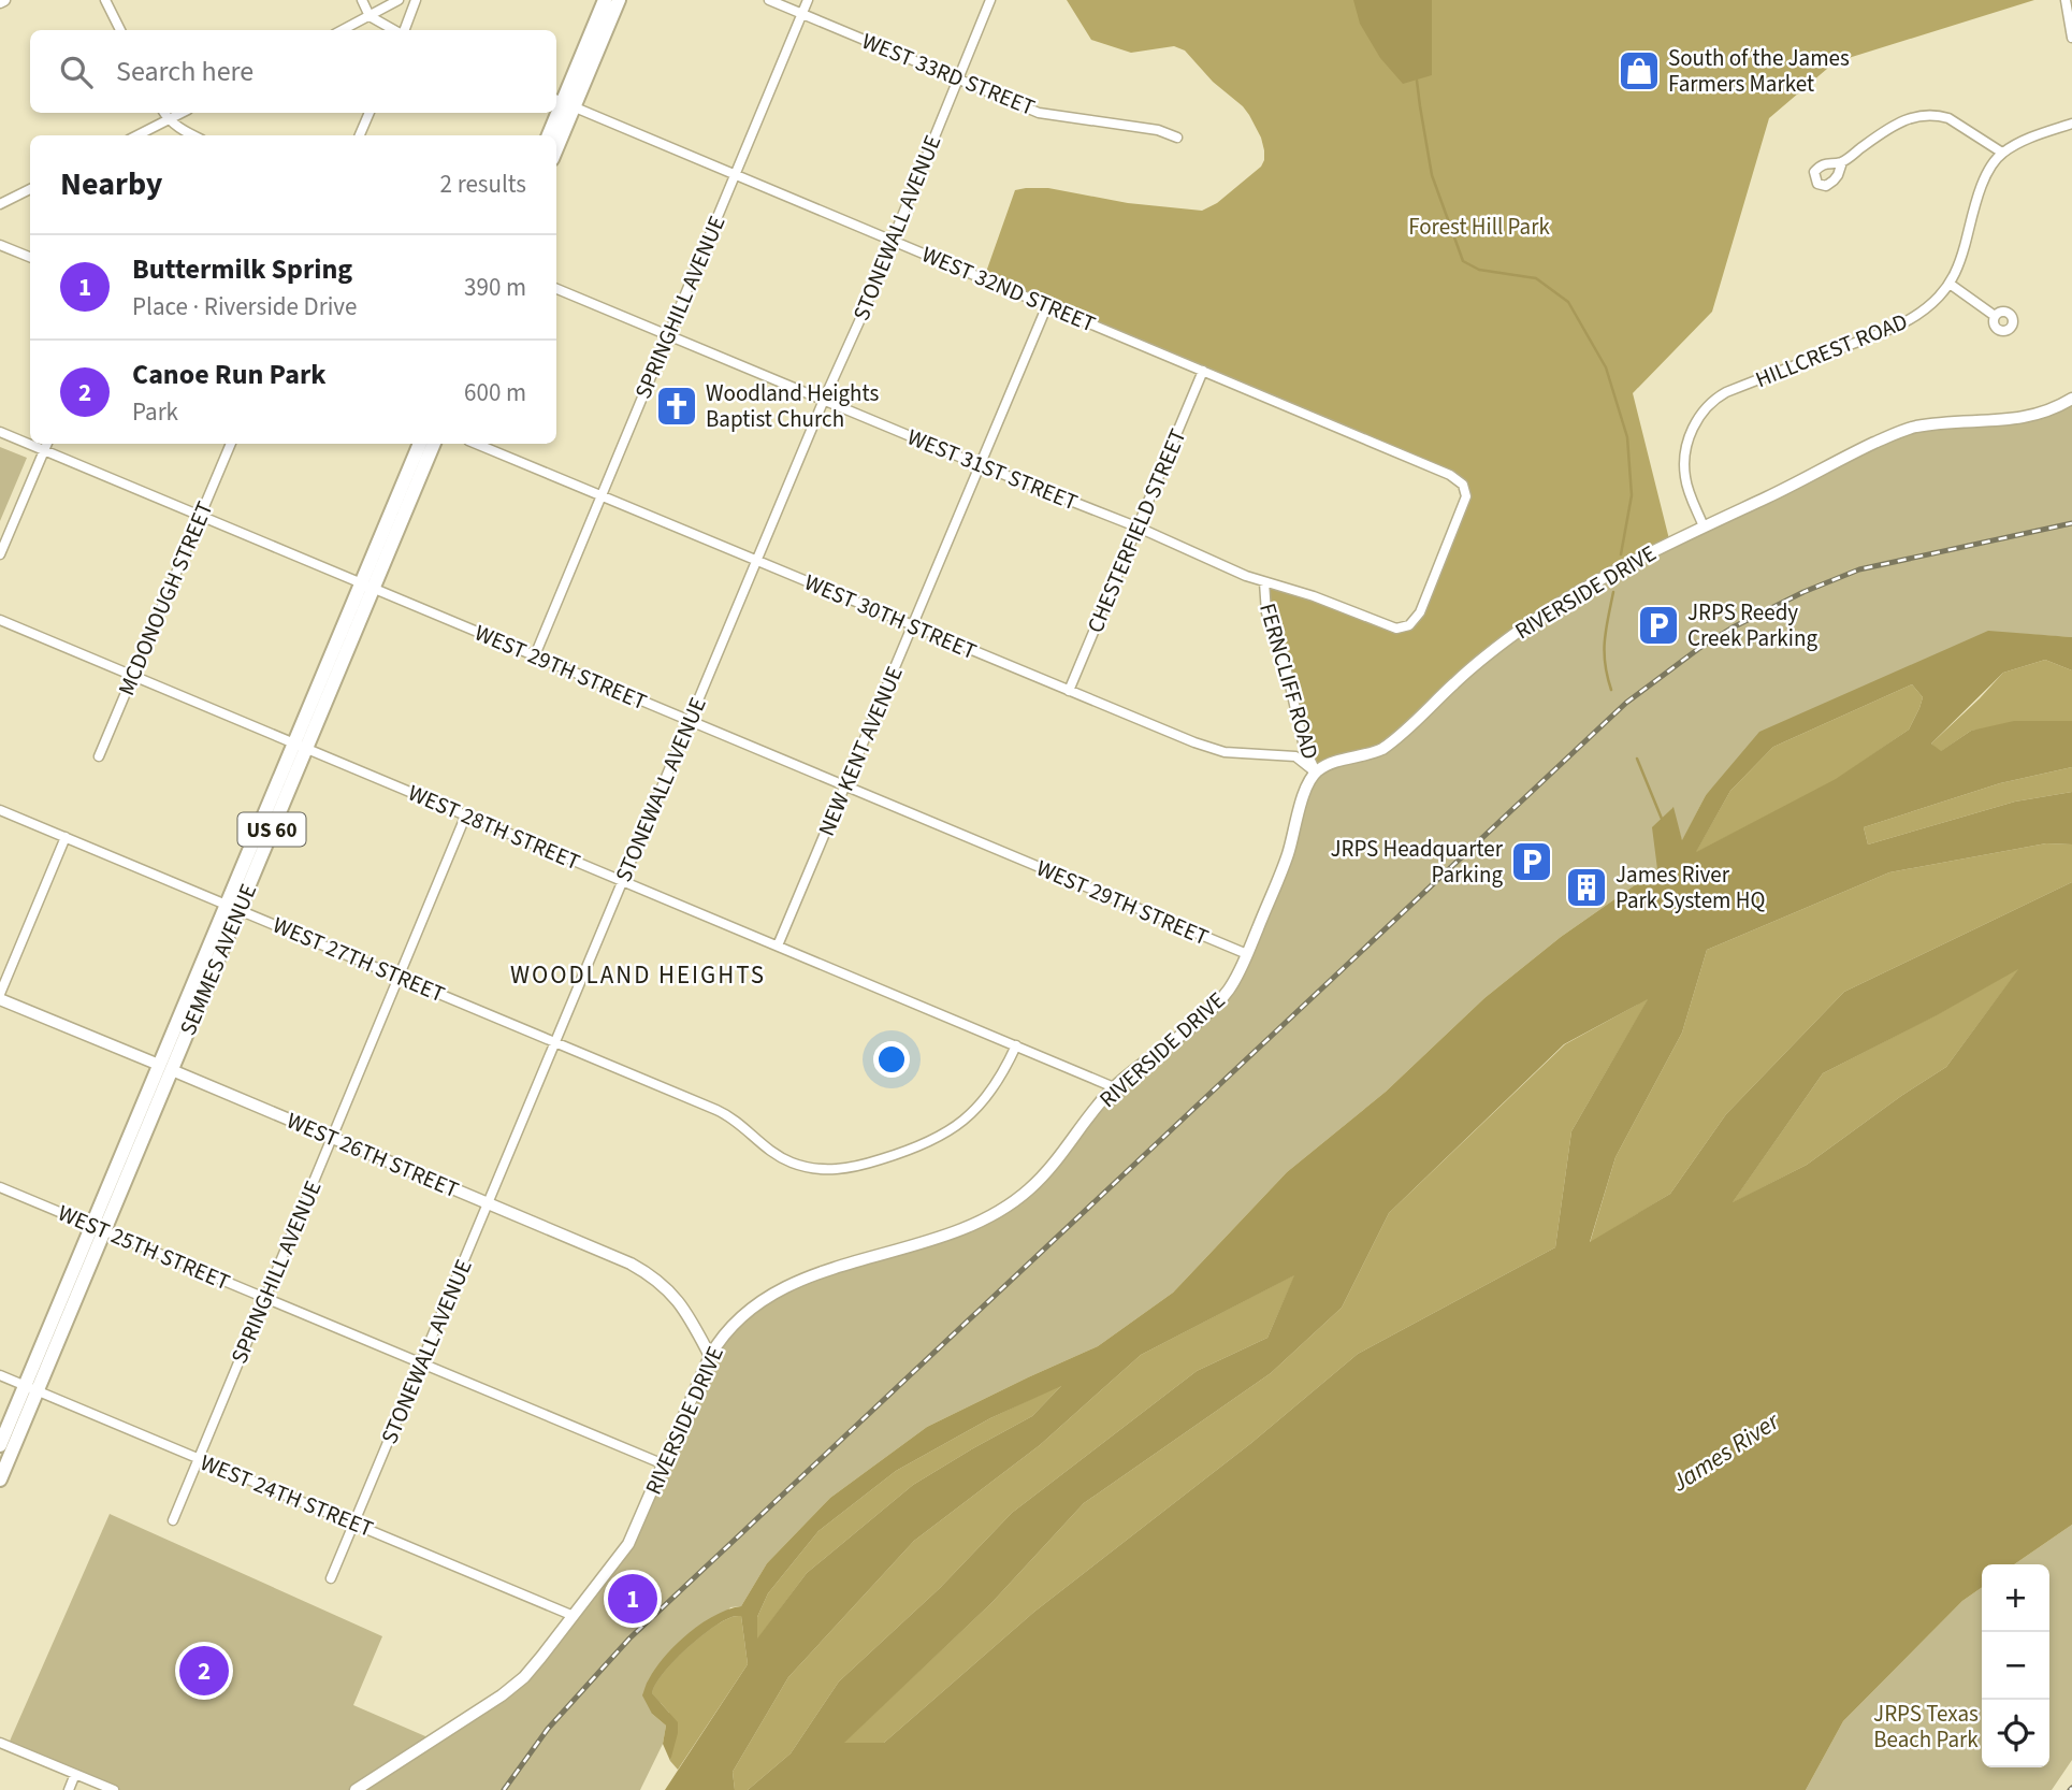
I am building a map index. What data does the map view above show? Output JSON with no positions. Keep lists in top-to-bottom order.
{
  "streets": {
    "main road": ["US 60", "SEMMES AVENUE"],
    "street": [
      "WEST 33RD STREET",
      "STONEWALL AVENUE",
      "WEST 32ND STREET",
      "SPRINGHILL AVENUE",
      "HILLCREST ROAD",
      "WEST 31ST STREET",
      "CHESTERFIELD STREET",
      "RIVERSIDE DRIVE",
      "MCDONOUGH STREET",
      "WEST 30TH STREET",
      "WEST 29TH STREET",
      "FERNCLIFF ROAD",
      "NEW KENT AVENUE",
      "WEST 28TH STREET",
      "WEST 27TH STREET",
      "WEST 26TH STREET",
      "WEST 25TH STREET",
      "WEST 24TH STREET"
    ]
  },
  "crossings": [
    ["WEST 33RD STREET", "STONEWALL AVENUE"],
    ["WEST 33RD STREET", "SPRINGHILL AVENUE"],
    ["STONEWALL AVENUE", "WEST 32ND STREET"],
    ["STONEWALL AVENUE", "WEST 31ST STREET"],
    ["STONEWALL AVENUE", "WEST 30TH STREET"],
    ["STONEWALL AVENUE", "WEST 29TH STREET"],
    ["STONEWALL AVENUE", "WEST 28TH STREET"],
    ["STONEWALL AVENUE", "WEST 27TH STREET"],
    ["STONEWALL AVENUE", "WEST 26TH STREET"],
    ["STONEWALL AVENUE", "WEST 25TH STREET"],
    ["STONEWALL AVENUE", "WEST 24TH STREET"],
    ["WEST 32ND STREET", "SPRINGHILL AVENUE"],
    ["WEST 32ND STREET", "CHESTERFIELD STREET"],
    ["WEST 32ND STREET", "FERNCLIFF ROAD"],
    ["WEST 32ND STREET", "NEW KENT AVENUE"],
    ["SPRINGHILL AVENUE", "WEST 31ST STREET"],
    ["SPRINGHILL AVENUE", "WEST 30TH STREET"],
    ["SPRINGHILL AVENUE", "WEST 29TH STREET"],
    ["SPRINGHILL AVENUE", "WEST 28TH STREET"],
    ["SPRINGHILL AVENUE", "WEST 27TH STREET"],
    ["SPRINGHILL AVENUE", "WEST 26TH STREET"],
    ["SPRINGHILL AVENUE", "WEST 25TH STREET"],
    ["SPRINGHILL AVENUE", "WEST 24TH STREET"],
    ["HILLCREST ROAD", "RIVERSIDE DRIVE"],
    ["WEST 31ST STREET", "CHESTERFIELD STREET"],
    ["WEST 31ST STREET", "FERNCLIFF ROAD"],
    ["WEST 31ST STREET", "NEW KENT AVENUE"],
    ["CHESTERFIELD STREET", "WEST 30TH STREET"],
    ["RIVERSIDE DRIVE", "WEST 30TH STREET"],
    ["RIVERSIDE DRIVE", "WEST 29TH STREET"],
    ["RIVERSIDE DRIVE", "FERNCLIFF ROAD"],
    ["RIVERSIDE DRIVE", "WEST 28TH STREET"],
    ["RIVERSIDE DRIVE", "WEST 26TH STREET"],
    ["RIVERSIDE DRIVE", "WEST 25TH STREET"],
    ["RIVERSIDE DRIVE", "WEST 24TH STREET"],
    ["MCDONOUGH STREET", "WEST 29TH STREET"],
    ["MCDONOUGH STREET", "WEST 28TH STREET"],
    ["WEST 30TH STREET", "FERNCLIFF ROAD"],
    ["WEST 30TH STREET", "NEW KENT AVENUE"],
    ["WEST 29TH STREET", "NEW KENT AVENUE"],
    ["WEST 29TH STREET", "SEMMES AVENUE"],
    ["NEW KENT AVENUE", "WEST 28TH STREET"],
    ["WEST 28TH STREET", "SEMMES AVENUE"],
    ["WEST 28TH STREET", "WEST 27TH STREET"],
    ["SEMMES AVENUE", "WEST 27TH STREET"],
    ["SEMMES AVENUE", "WEST 26TH STREET"],
    ["SEMMES AVENUE", "WEST 25TH STREET"],
    ["SEMMES AVENUE", "WEST 24TH STREET"]
  ],
  "districts": ["WOODLAND HEIGHTS"],
  "water": ["James River"],
  "parks": ["Forest Hill Park", "JRPS Texas Beach Park"],
  "places": {
    "shop": ["South of the James Farmers Market"],
    "church": ["Woodland Heights Baptist Church"],
    "parking": ["JRPS Reedy Creek Parking", "JRPS Headquarter Parking"],
    "building": ["James River Park System HQ"]
  },
  "page": {
    "search": "Search here",
    "heading": ["Nearby", "2 results"],
    "list": [
      {
        "mark": "1",
        "name": "Buttermilk Spring",
        "note": "Place · Riverside Drive",
        "value": "390 m"
      },
      {
        "mark": "2",
        "name": "Canoe Run Park",
        "note": "Park",
        "value": "600 m"
      }
    ],
    "map_buttons": ["+", "−"],
    "pins": ["1", "2"]
  }
}
